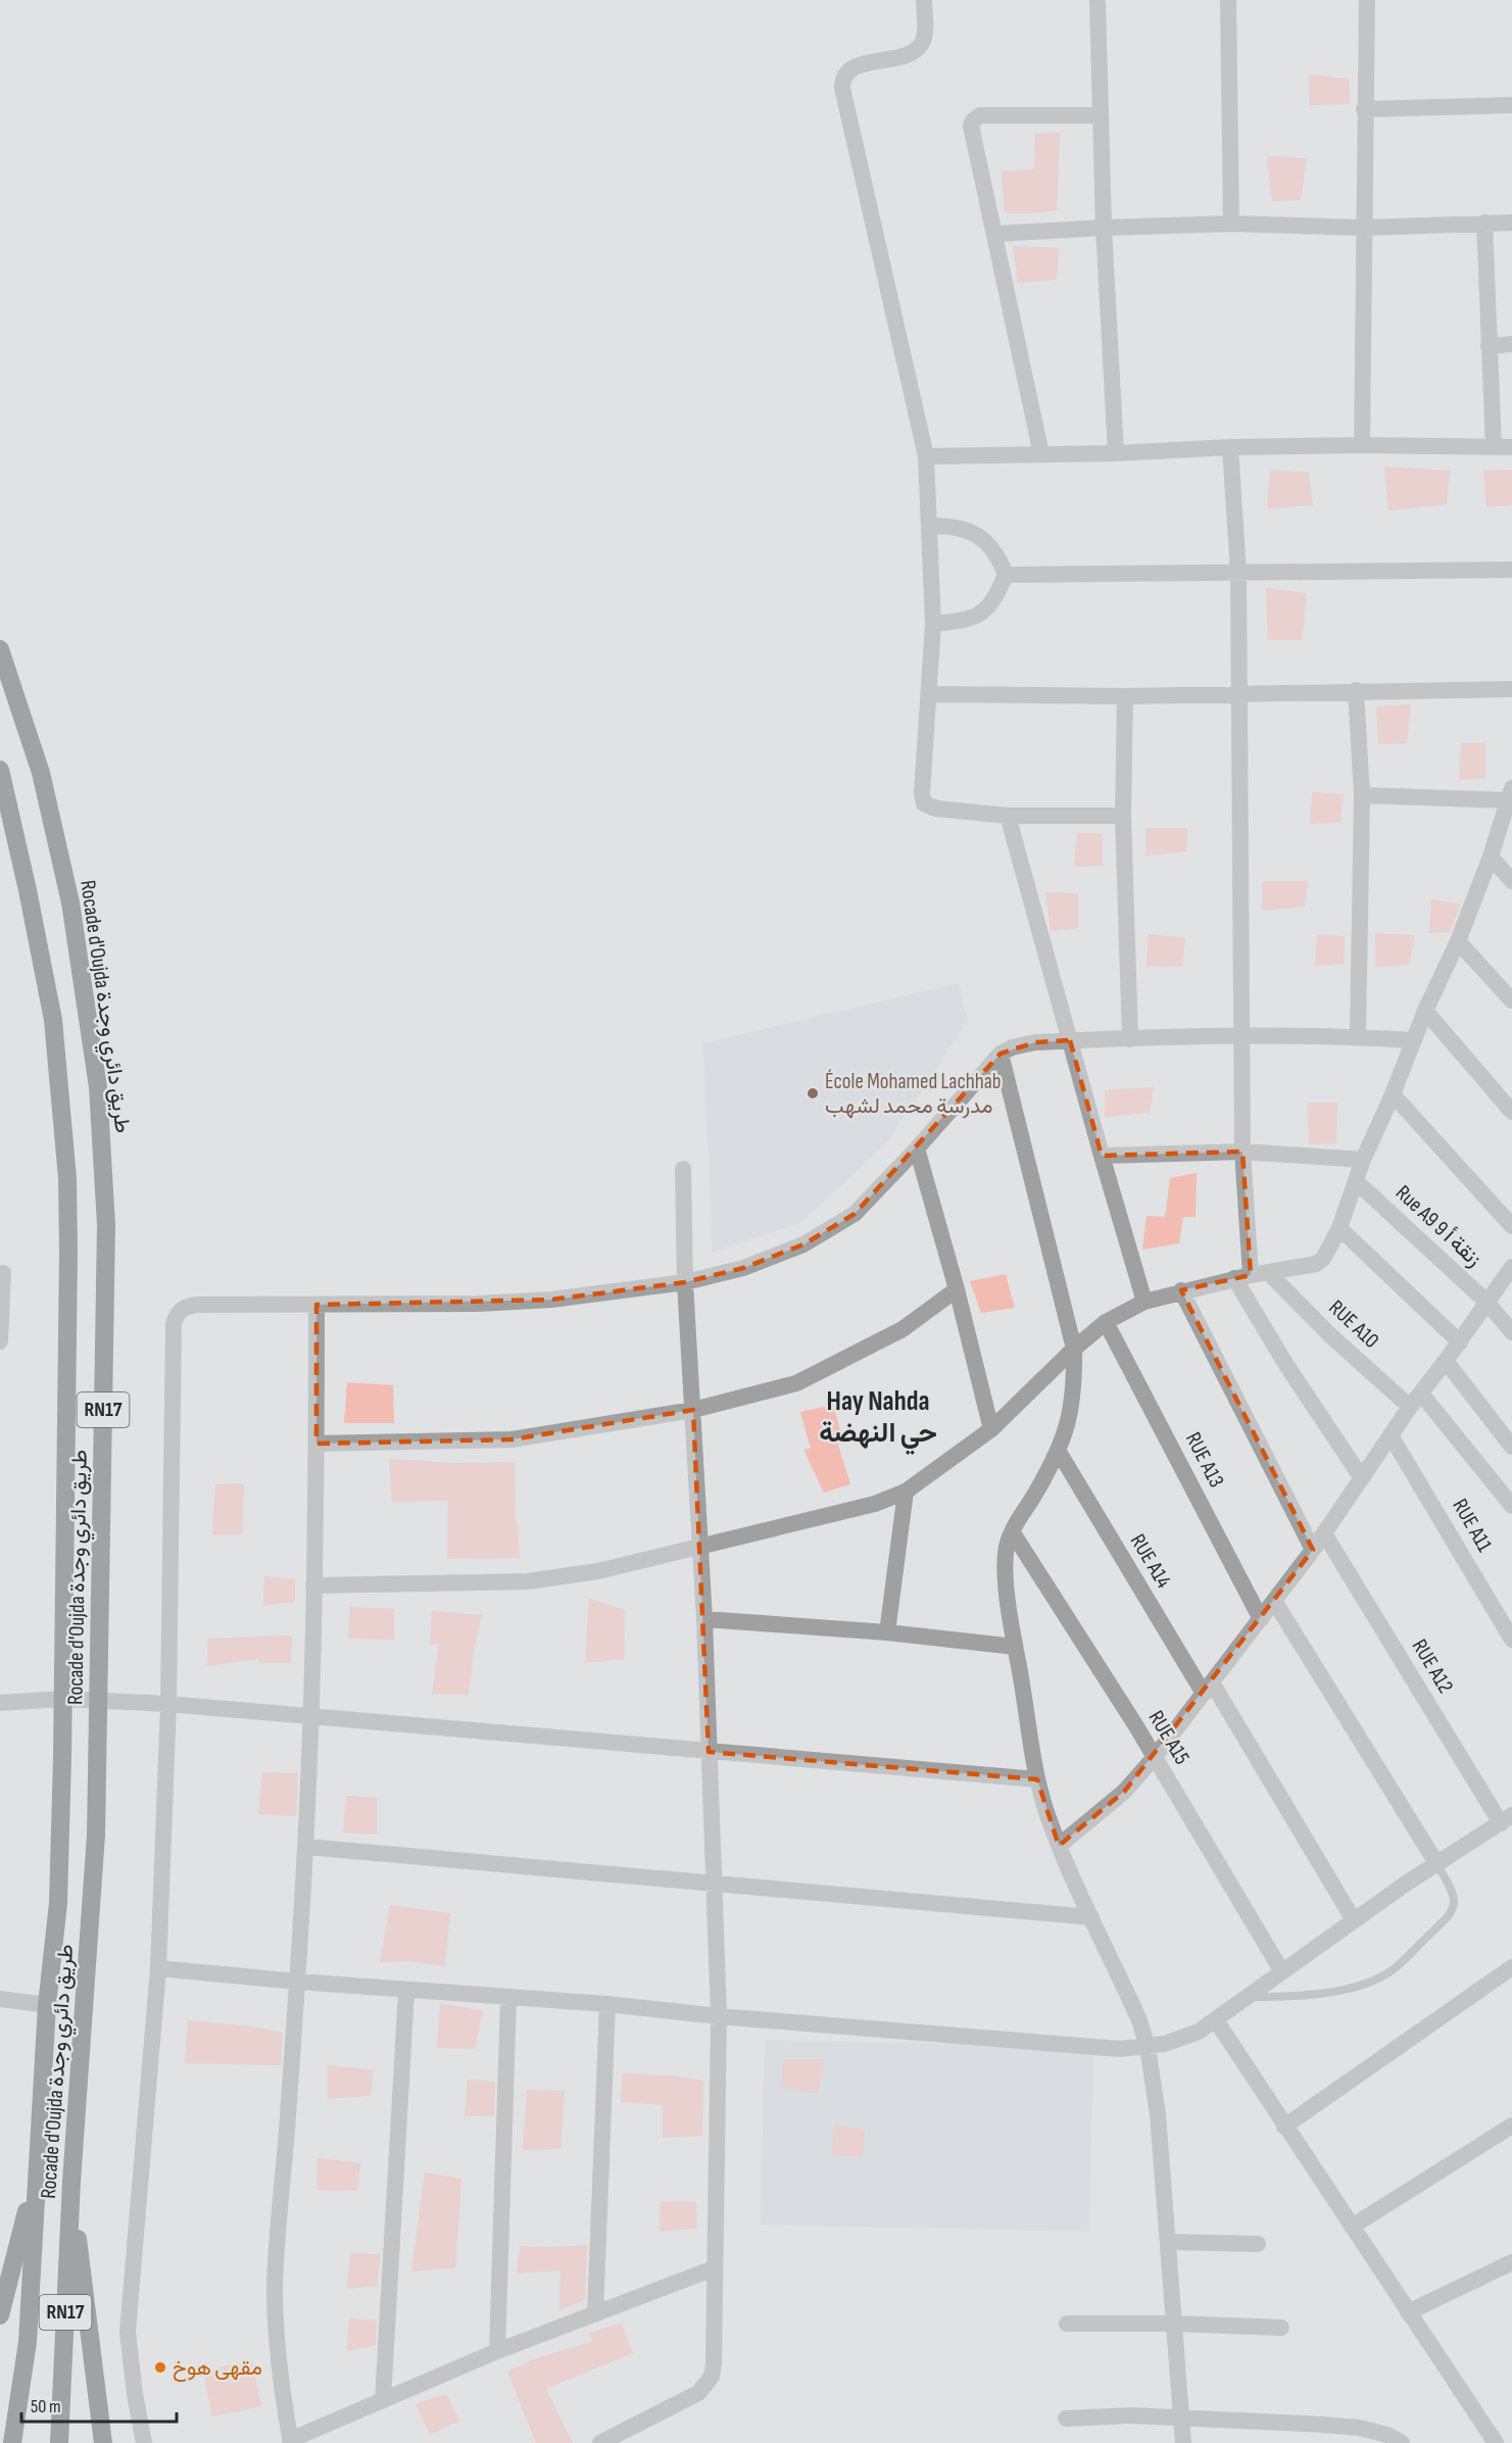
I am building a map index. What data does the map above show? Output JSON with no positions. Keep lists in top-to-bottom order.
{
  "streets": {
    "highway": ["Rocade d'Oujda طريق دائري وجدة", "RN17"],
    "street": [
      "Rue A9 زنقة أ 9",
      "RUE A10",
      "RUE A13",
      "RUE A11",
      "RUE A14",
      "RUE A12",
      "RUE A15"
    ]
  },
  "districts": ["Hay Nahda حي النهضة"],
  "places": ["École Mohamed Lachhab مدرسة محمد لشهب", "مقهى هوخ"],
  "scale_bar": "50 m"
}
